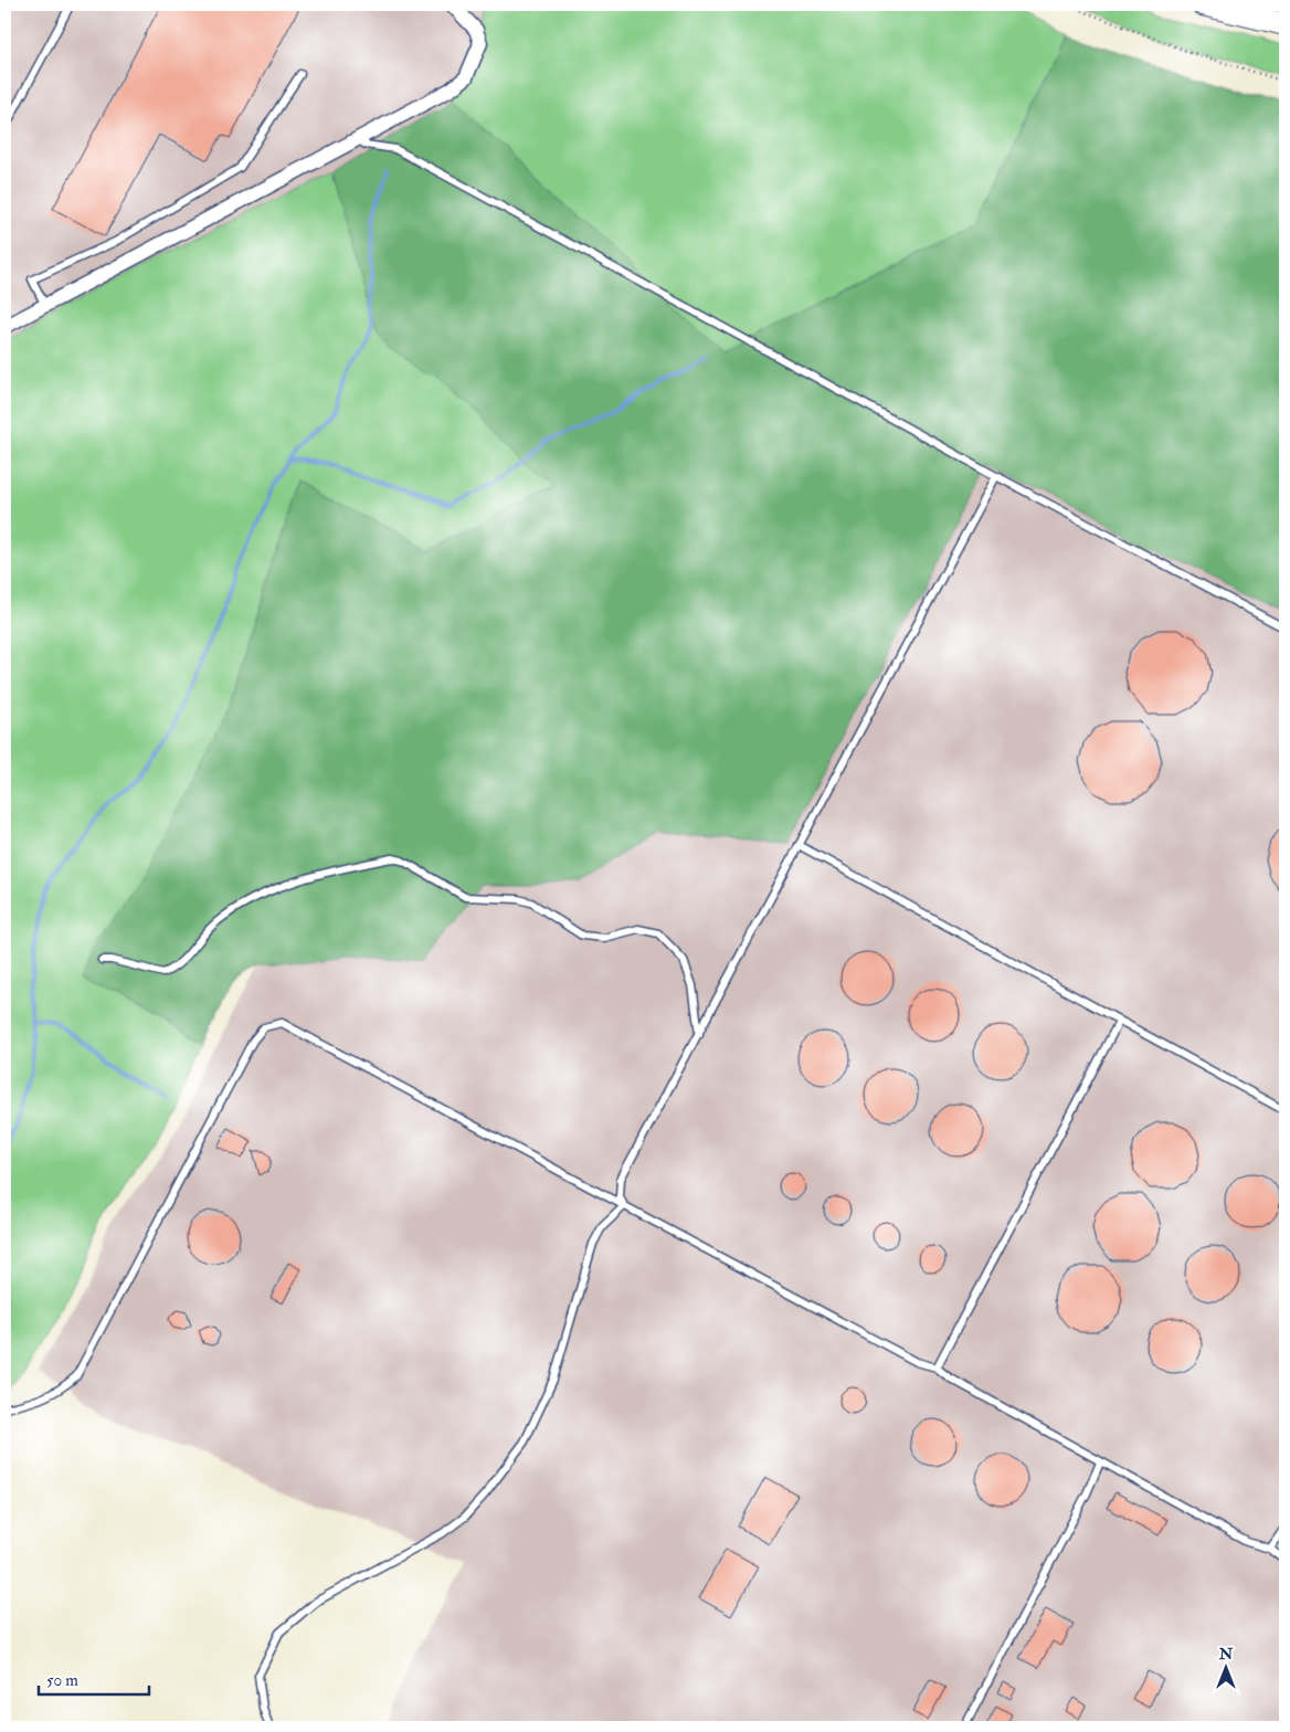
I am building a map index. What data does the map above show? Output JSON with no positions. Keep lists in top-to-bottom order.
{
  "scale_bar": "50 m",
  "north": "top"
}
